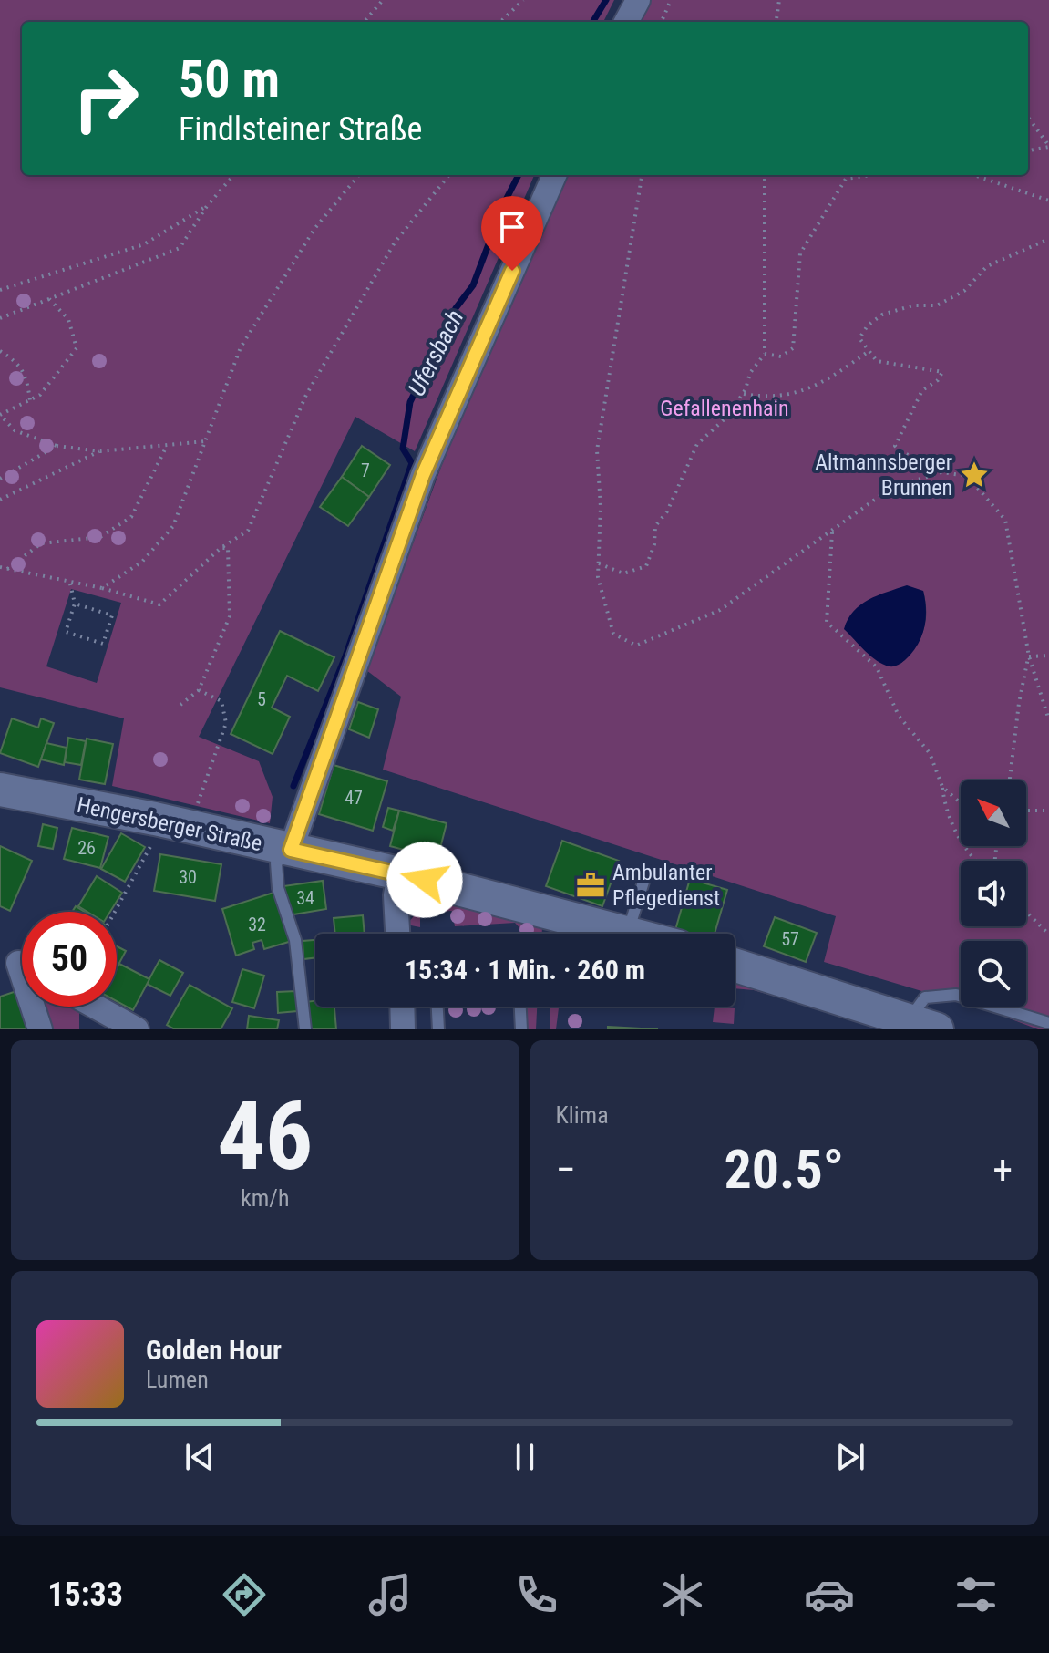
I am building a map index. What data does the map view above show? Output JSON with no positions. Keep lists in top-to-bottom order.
{
  "streets": {
    "main road": ["Hengersberger Straße"]
  },
  "water": ["Ufersbach"],
  "parks": ["Gefallenenhain"],
  "places": {
    "place": ["Altmannsberger Brunnen"],
    "office": ["Ambulanter Pflegedienst"]
  },
  "house_numbers": [
    "7",
    "5",
    "47",
    "26",
    "30",
    "34",
    "32",
    "57"
  ],
  "north": "top left",
  "page": {
    "turn": ["50 m", "Findlsteiner Straße"],
    "limit": "50",
    "trip": "15:34 · 1 Min. · 260 m",
    "tile": [
      ["46", "km/h"],
      "Klima"
    ],
    "heat": ["−", "20.5°", "+"],
    "song": ["Golden Hour", "Lumen"],
    "tabs": "15:33"
  }
}
